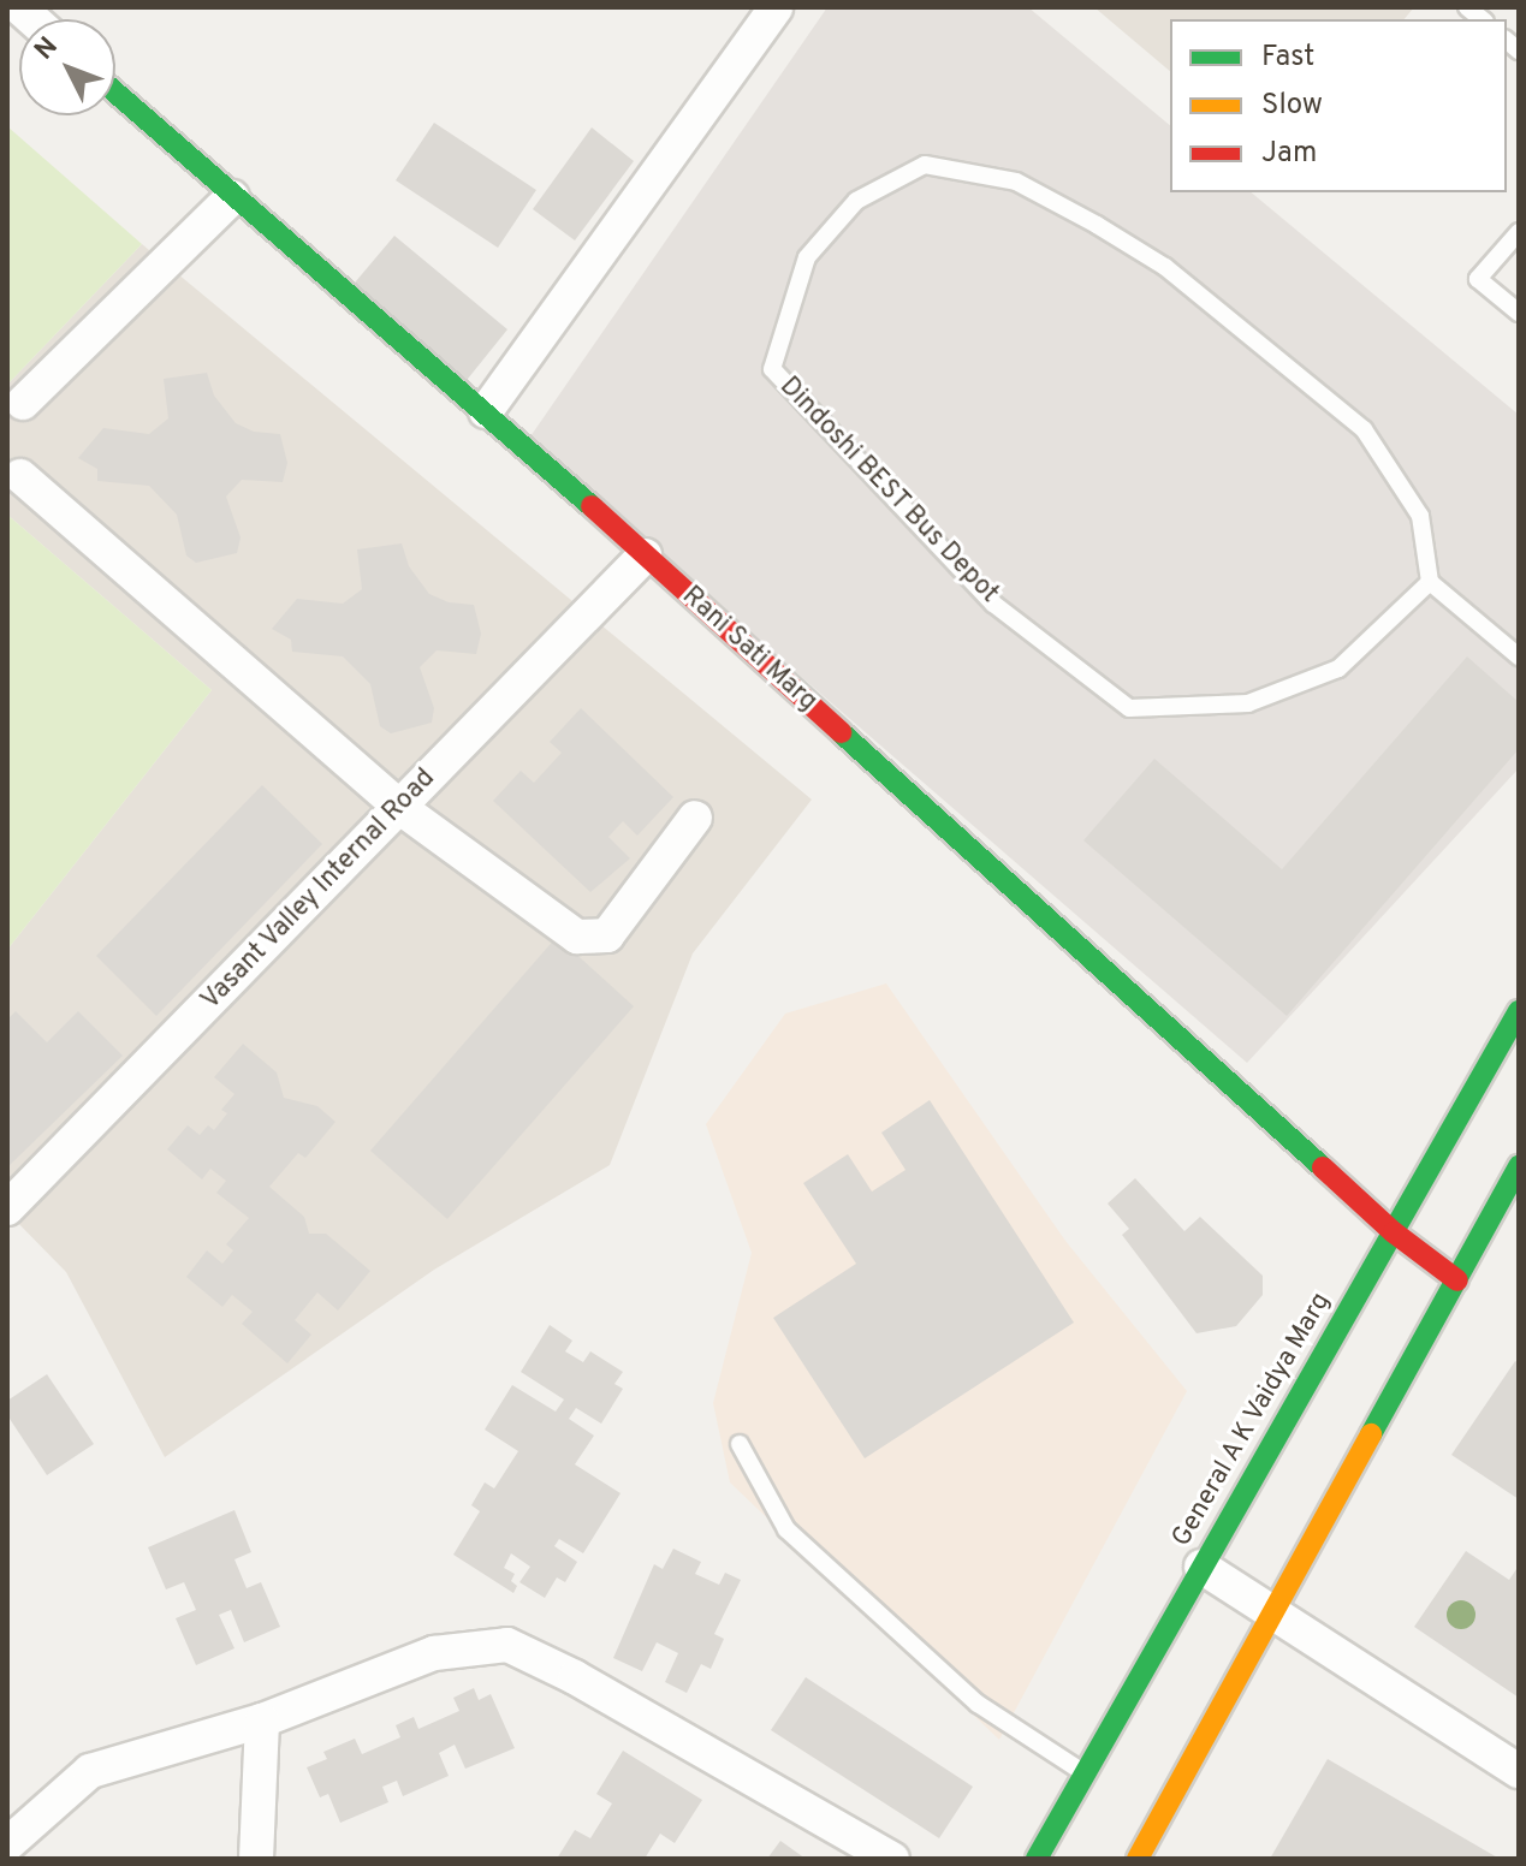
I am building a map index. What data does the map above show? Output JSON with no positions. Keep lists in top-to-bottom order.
{
  "streets": {
    "street": ["Rani Sati Marg", "Vasant Valley Internal Road", "General A K Vaidya Marg"],
    "lane": ["Dindoshi BEST Bus Depot"]
  },
  "crossings": [
    ["Rani Sati Marg", "Vasant Valley Internal Road"],
    ["Rani Sati Marg", "General A K Vaidya Marg"]
  ],
  "legend": ["Fast", "Slow", "Jam"],
  "north": "top left"
}
